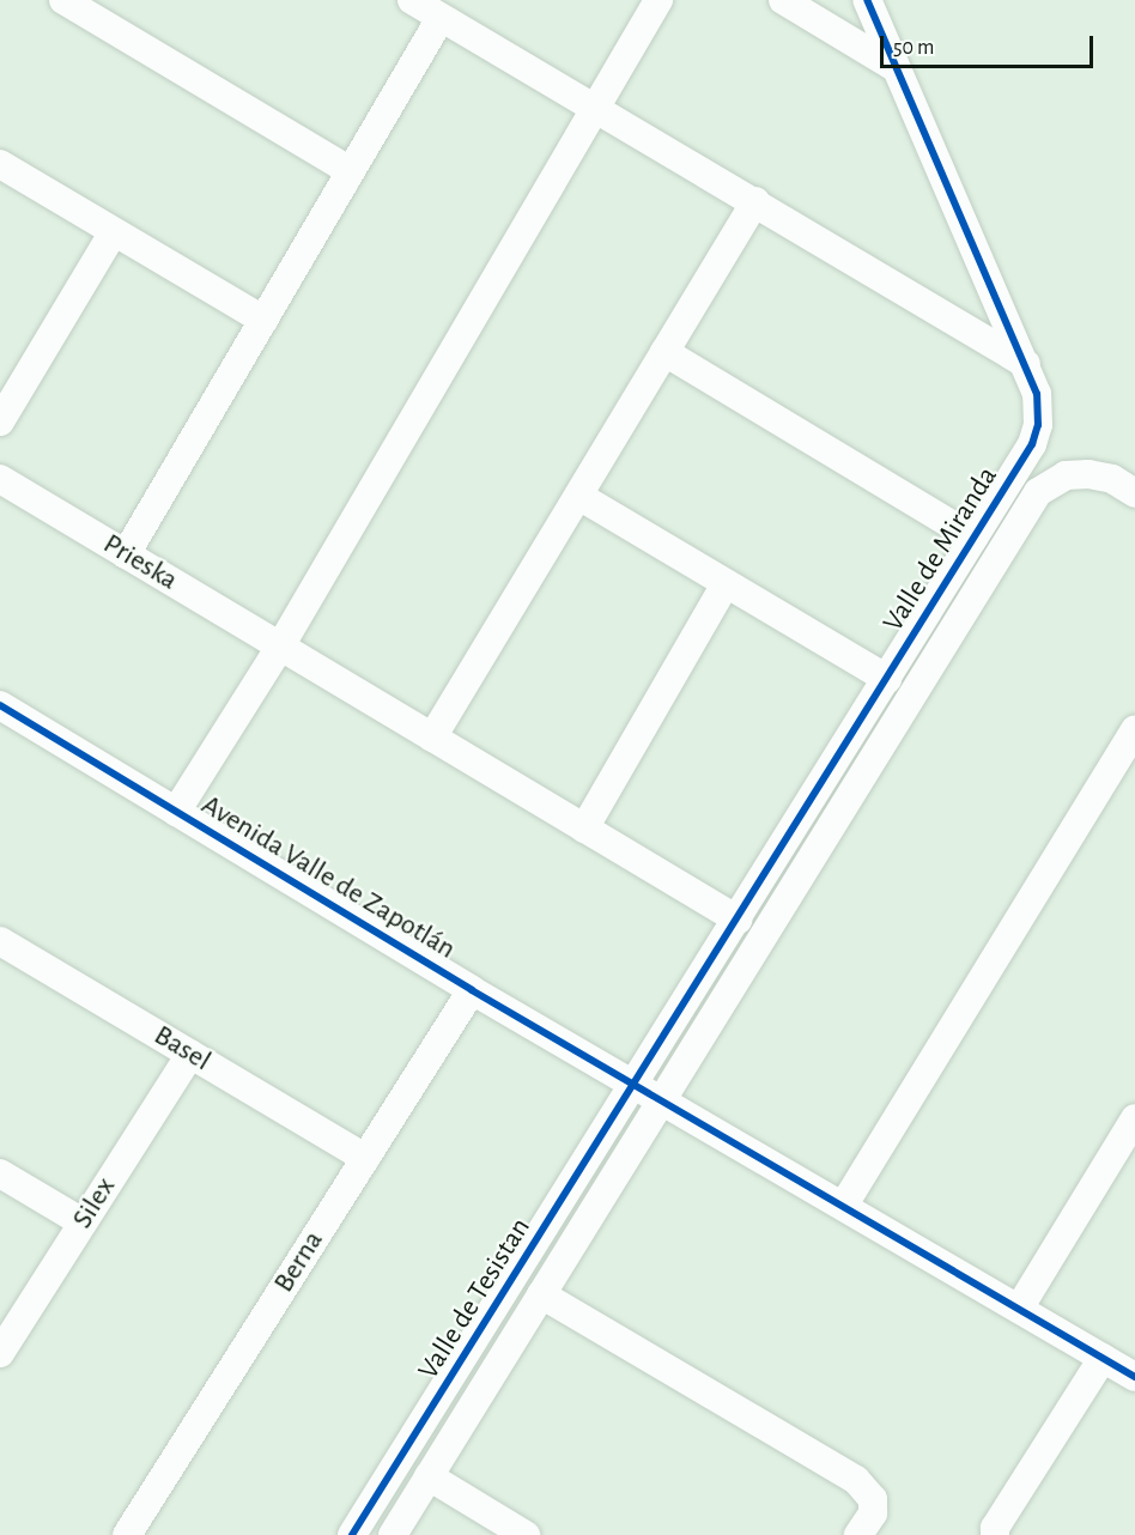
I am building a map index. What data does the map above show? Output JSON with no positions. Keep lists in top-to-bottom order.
{
  "streets": {
    "street": [
      "Valle de Miranda",
      "Prieska",
      "Avenida Valle de Zapotlán",
      "Basel",
      "Silex",
      "Berna",
      "Valle de Tesistan"
    ]
  },
  "crossings": [
    ["Valle de Miranda", "Prieska"],
    ["Valle de Miranda", "Avenida Valle de Zapotlán"],
    ["Valle de Miranda", "Valle de Tesistan"],
    ["Avenida Valle de Zapotlán", "Berna"],
    ["Avenida Valle de Zapotlán", "Valle de Tesistan"],
    ["Basel", "Silex"],
    ["Basel", "Berna"]
  ],
  "scale_bar": "50 m"
}
